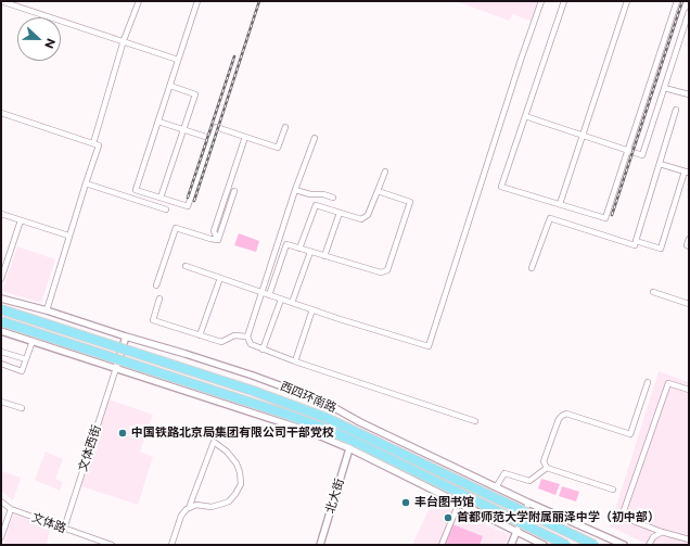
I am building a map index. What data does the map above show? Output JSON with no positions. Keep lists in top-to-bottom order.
{
  "streets": {
    "highway": ["西四环南路"],
    "street": ["文体西街", "北大街", "文体路"]
  },
  "crossings": [
    ["西四环南路", "北大街"],
    ["文体西街", "文体路"]
  ],
  "places": ["中国铁路北京局集团有限公司干部党校", "丰台图书馆", "首都师范大学附属丽泽中学（初中部）"],
  "north": "right"
}
